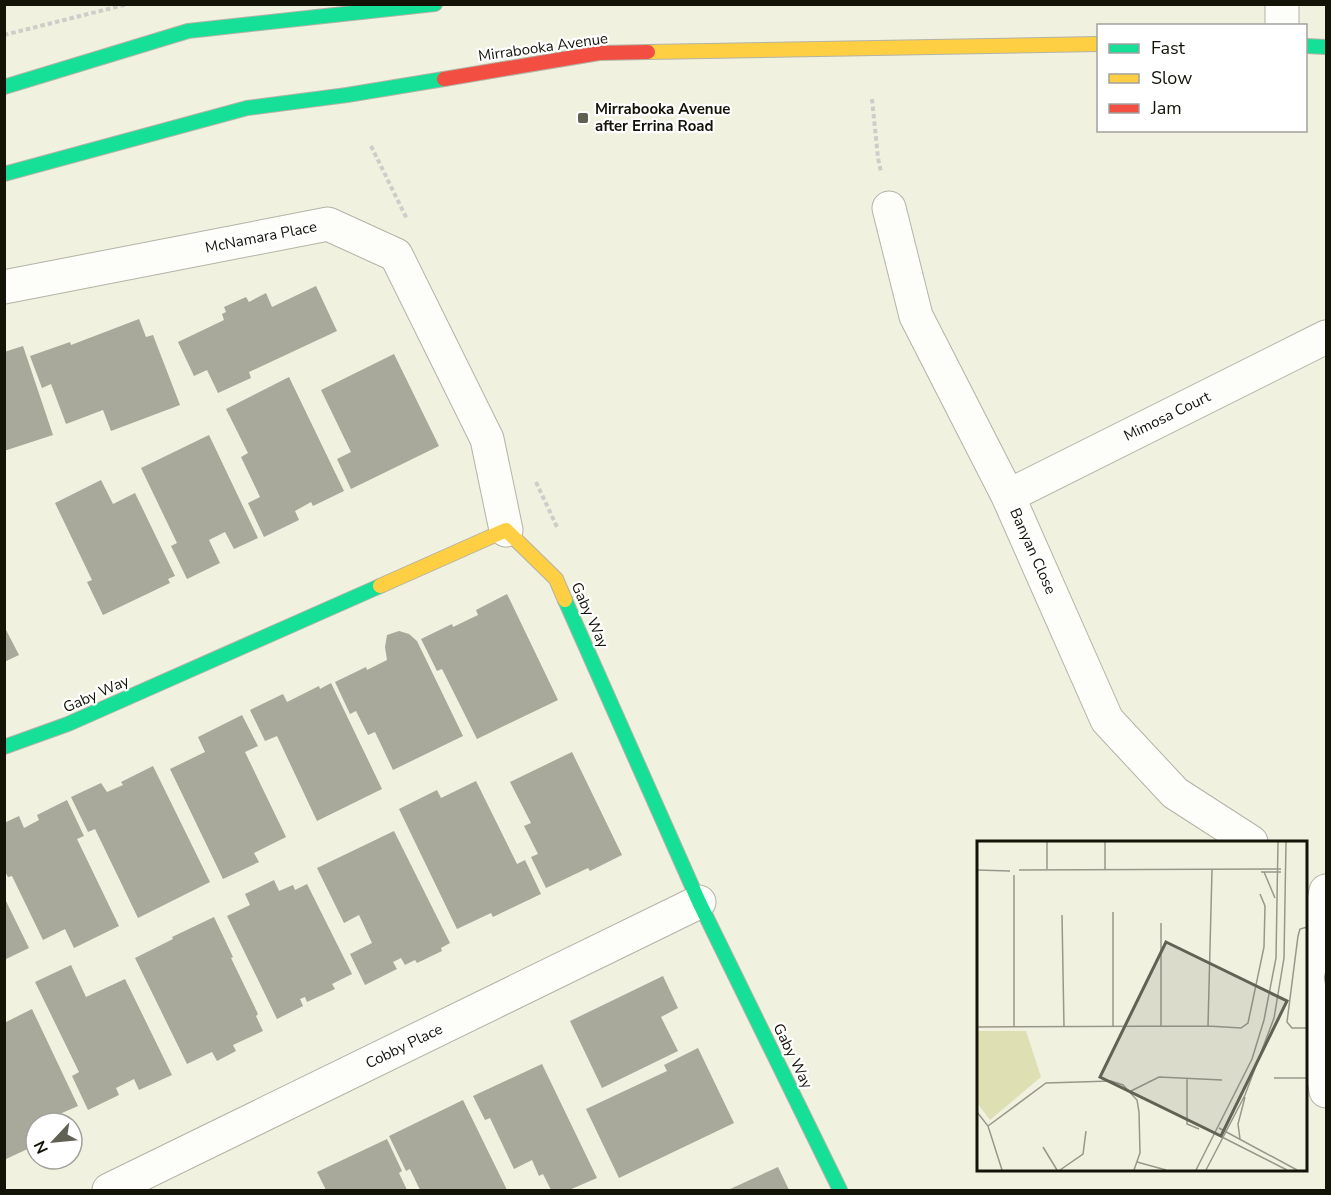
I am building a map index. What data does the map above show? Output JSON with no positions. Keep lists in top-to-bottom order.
{
  "streets": {
    "main road": ["Mirrabooka Avenue", "Gaby Way"],
    "street": [
      "McNamara Place",
      "Mimosa Court",
      "Banyan Close",
      "Cobby Place"
    ]
  },
  "crossings": [
    ["McNamara Place", "Gaby Way"],
    ["Mimosa Court", "Banyan Close"],
    ["Gaby Way", "Cobby Place"]
  ],
  "places": {
    "transit": ["Mirrabooka Avenue after Errina Road"]
  },
  "legend": ["Fast", "Slow", "Jam"],
  "north": "bottom left"
}
